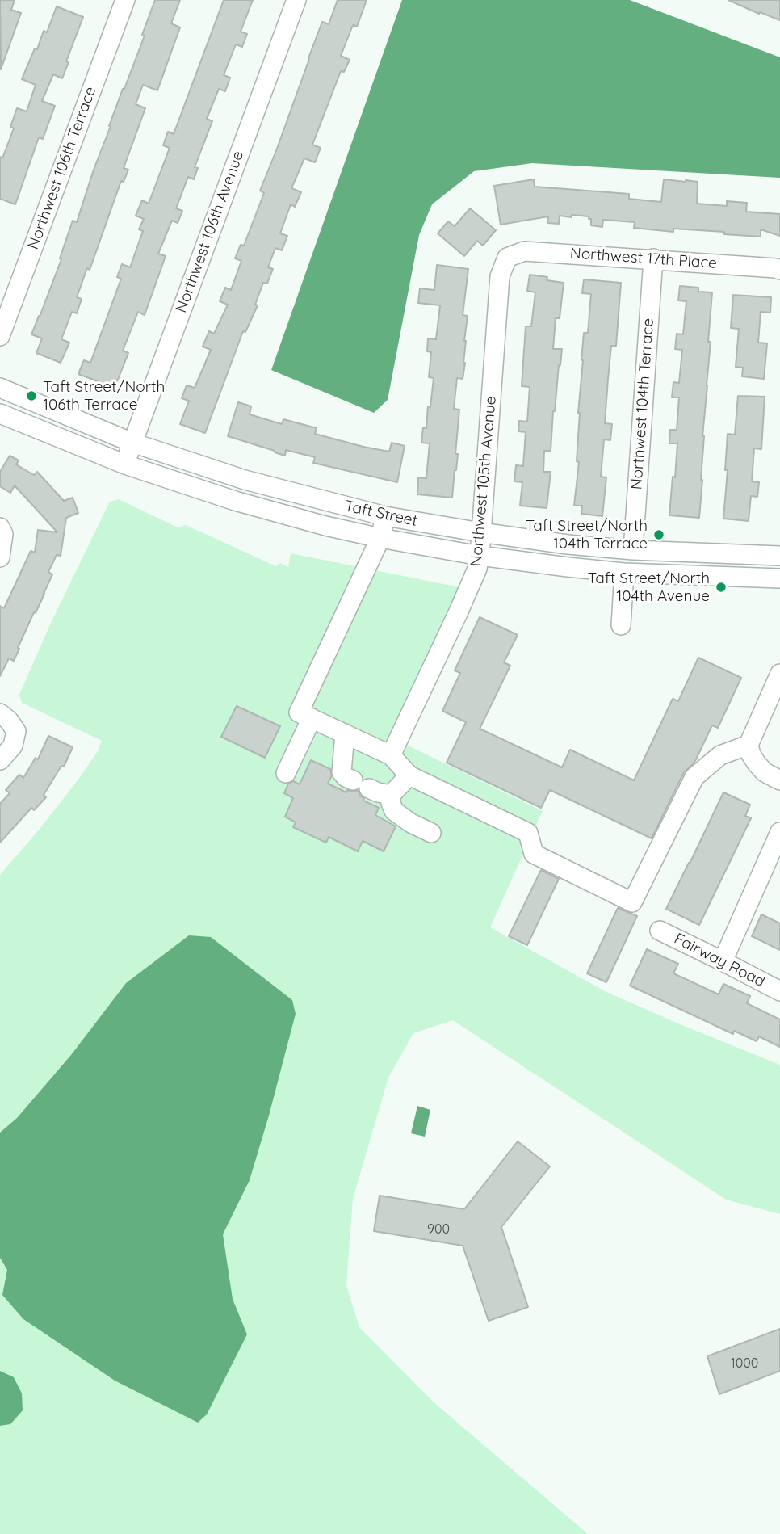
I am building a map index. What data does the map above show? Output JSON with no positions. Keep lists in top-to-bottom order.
{
  "streets": {
    "street": [
      "Northwest 106th Terrace",
      "Northwest 106th Avenue",
      "Northwest 17th Place",
      "Northwest 104th Terrace",
      "Northwest 105th Avenue",
      "Taft Street",
      "Fairway Road"
    ]
  },
  "crossings": [
    ["Northwest 106th Avenue", "Taft Street"],
    ["Northwest 17th Place", "Northwest 104th Terrace"],
    ["Northwest 17th Place", "Northwest 105th Avenue"],
    ["Northwest 104th Terrace", "Taft Street"],
    ["Northwest 105th Avenue", "Taft Street"]
  ],
  "places": ["Taft Street/North 106th Terrace", "Taft Street/North 104th Terrace", "Taft Street/North 104th Avenue"],
  "house_numbers": ["900", "1000"]
}
